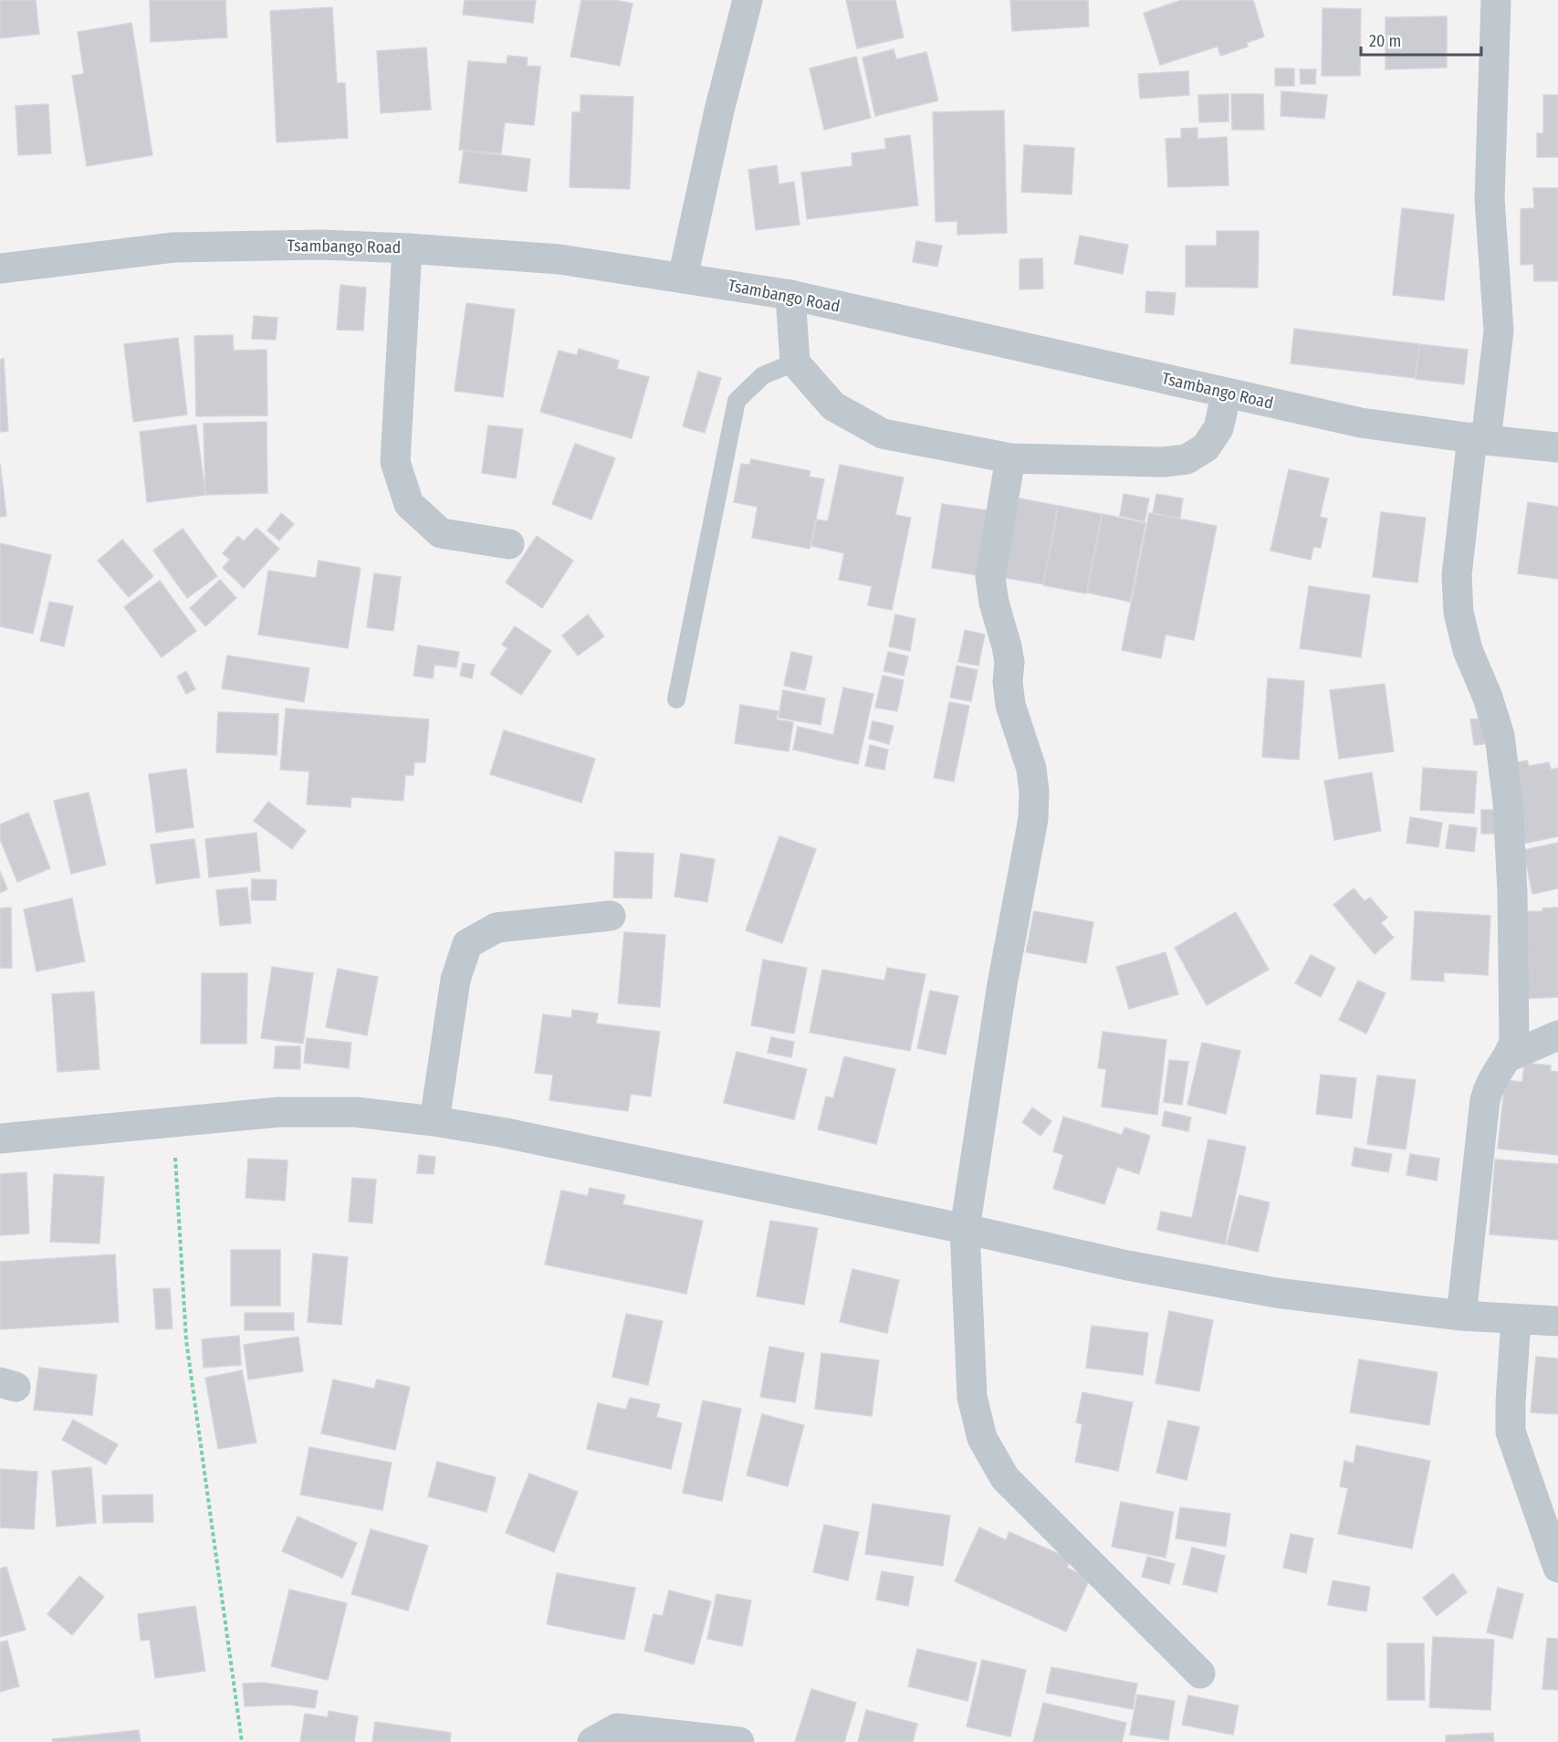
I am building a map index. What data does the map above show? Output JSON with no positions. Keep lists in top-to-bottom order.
{
  "streets": {
    "street": ["Tsambango Road"]
  },
  "scale_bar": "20 m"
}
